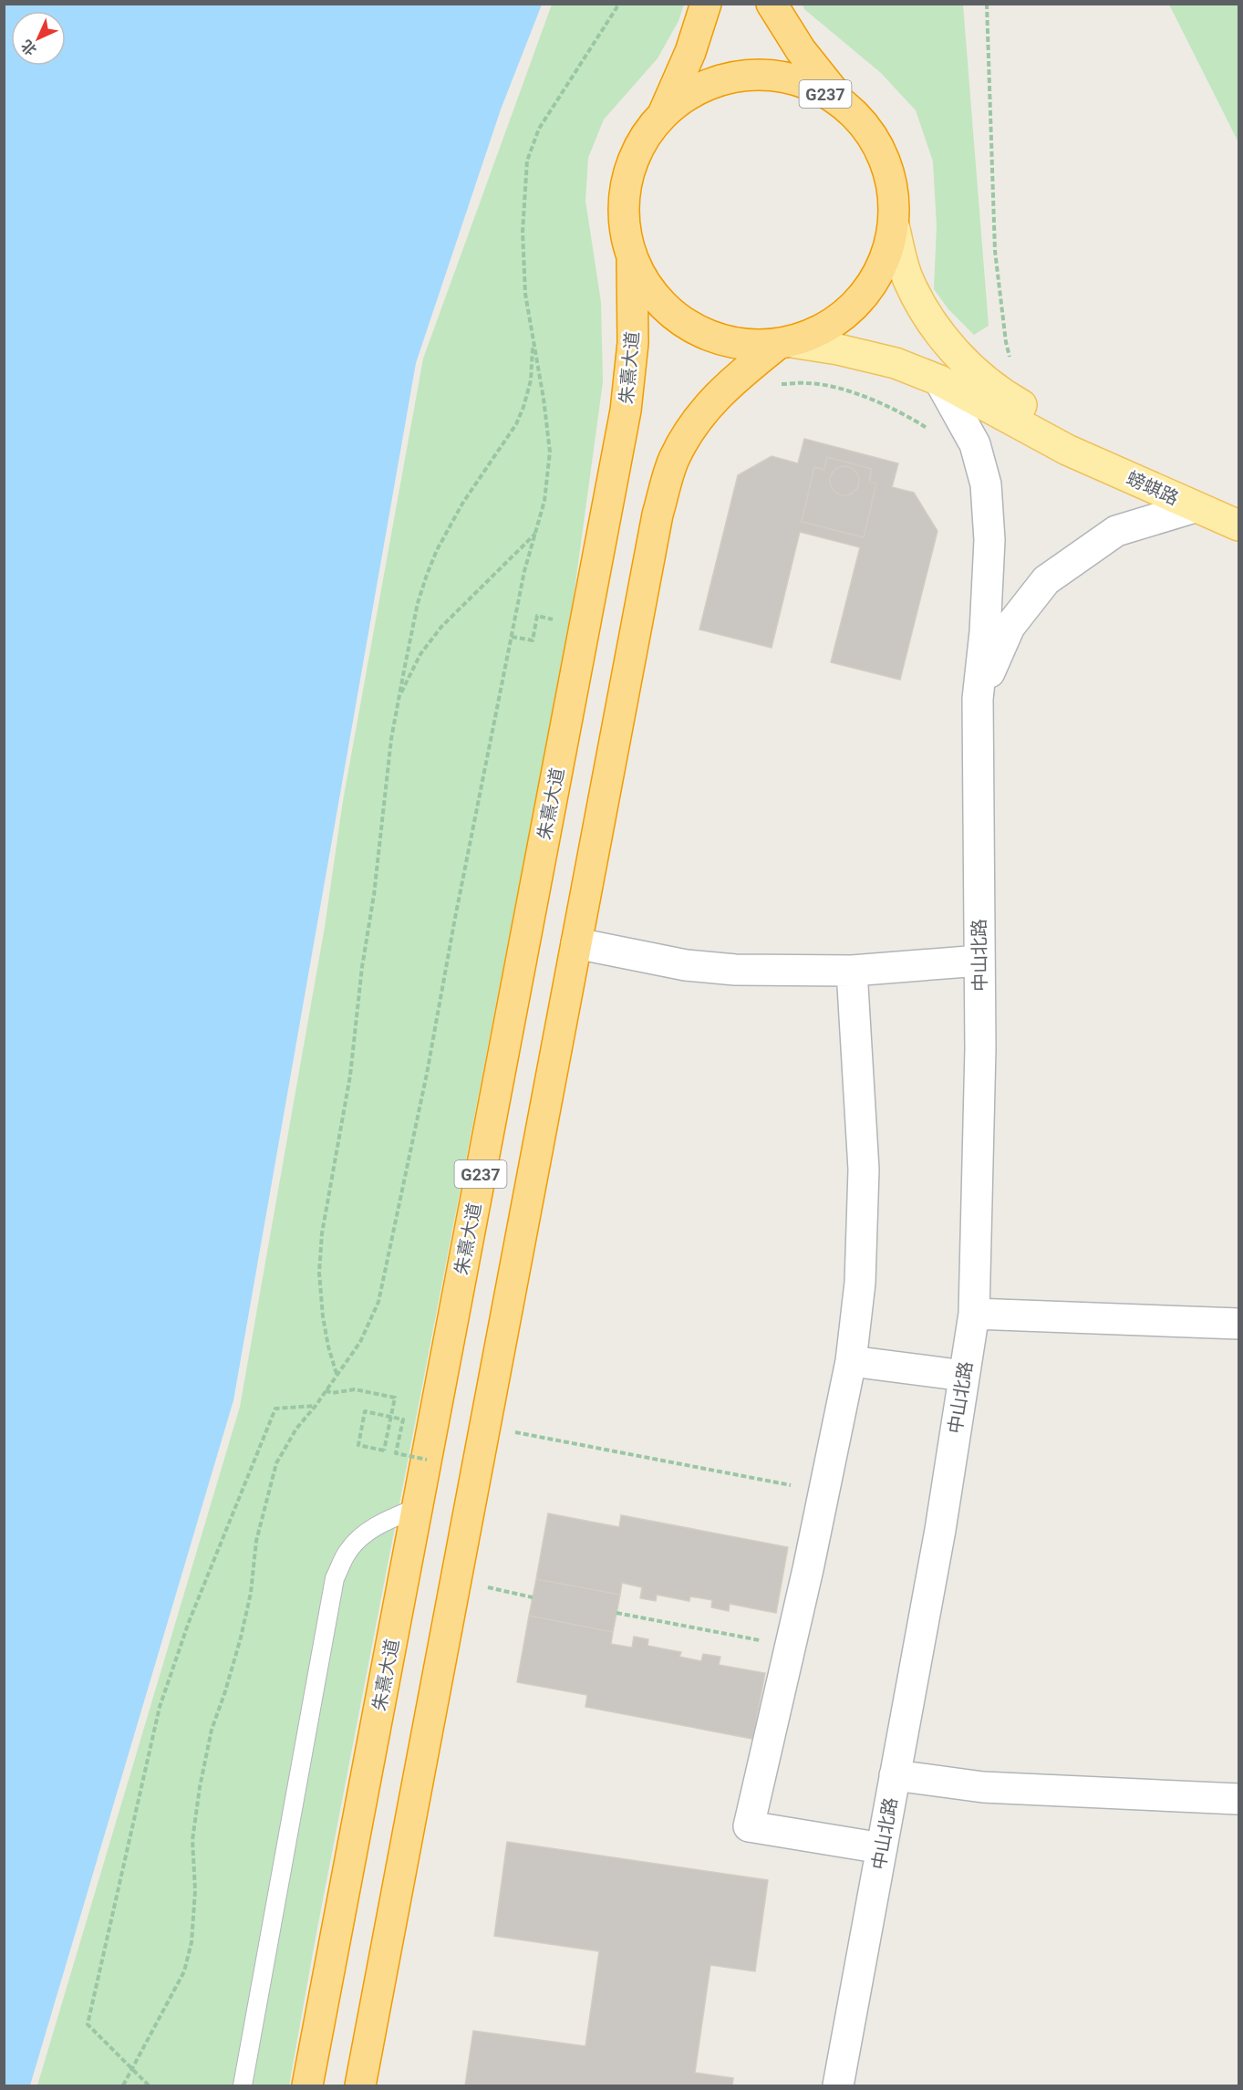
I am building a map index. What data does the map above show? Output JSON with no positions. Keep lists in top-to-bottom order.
{
  "streets": {
    "highway": ["G237", "朱熹大道"],
    "main road": ["螃蜞路"],
    "street": ["中山北路"]
  },
  "crossings": [
    ["G237", "朱熹大道"]
  ],
  "north": "bottom left"
}
